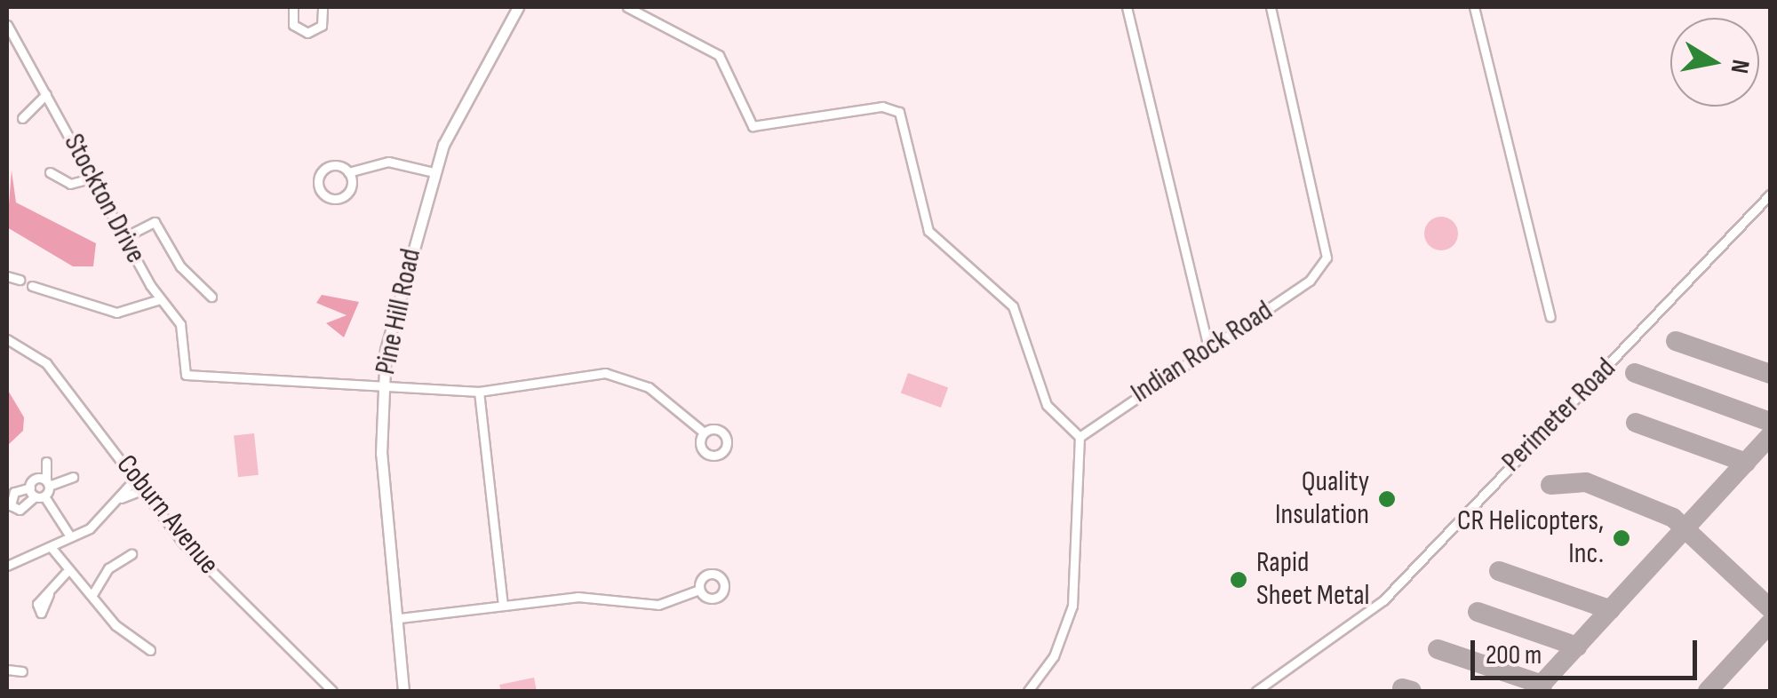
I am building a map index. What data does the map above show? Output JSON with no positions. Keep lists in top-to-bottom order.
{
  "streets": {
    "street": [
      "Stockton Drive",
      "Pine Hill Road",
      "Indian Rock Road",
      "Perimeter Road",
      "Coburn Avenue"
    ]
  },
  "crossings": [
    ["Stockton Drive", "Pine Hill Road"]
  ],
  "places": ["Quality Insulation", "CR Helicopters, Inc.", "Rapid Sheet Metal"],
  "scale_bar": "200 m",
  "north": "right"
}
